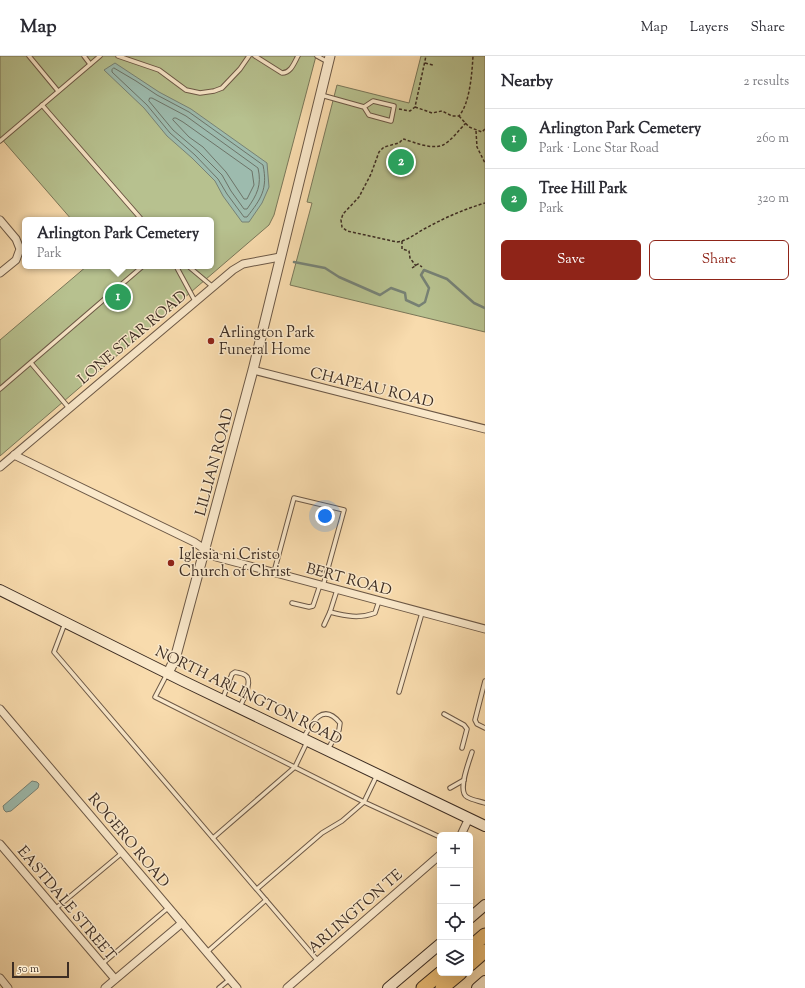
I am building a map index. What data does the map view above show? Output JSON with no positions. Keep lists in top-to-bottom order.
{
  "streets": {
    "main road": ["NORTH ARLINGTON ROAD"],
    "street": [
      "LONE STAR ROAD",
      "CHAPEAU ROAD",
      "LILLIAN ROAD",
      "BERT ROAD",
      "ROGERO ROAD",
      "EASTDALE STREET",
      "ARLINGTON TE"
    ]
  },
  "crossings": [
    ["LONE STAR ROAD", "LILLIAN ROAD"],
    ["LONE STAR ROAD", "BERT ROAD"],
    ["CHAPEAU ROAD", "LILLIAN ROAD"],
    ["LILLIAN ROAD", "BERT ROAD"],
    ["LILLIAN ROAD", "NORTH ARLINGTON ROAD"]
  ],
  "places": ["Arlington Park Funeral Home", "Iglesia ni Cristo Church of Christ"],
  "scale_bar": "50 m",
  "page": {
    "header": "Map",
    "nav": ["Map", "Layers", "Share"],
    "heading": ["Nearby", "2 results"],
    "list": [
      {
        "mark": "1",
        "name": "Arlington Park Cemetery",
        "note": "Park · Lone Star Road",
        "value": "260 m"
      },
      {
        "mark": "2",
        "name": "Tree Hill Park",
        "note": "Park",
        "value": "320 m"
      }
    ],
    "pins": ["2", "1"],
    "popup": ["Arlington Park Cemetery", "Park"],
    "buttons": ["Save", "Share"],
    "map_buttons": ["+", "−"],
    "scale": "50 m"
  }
}
